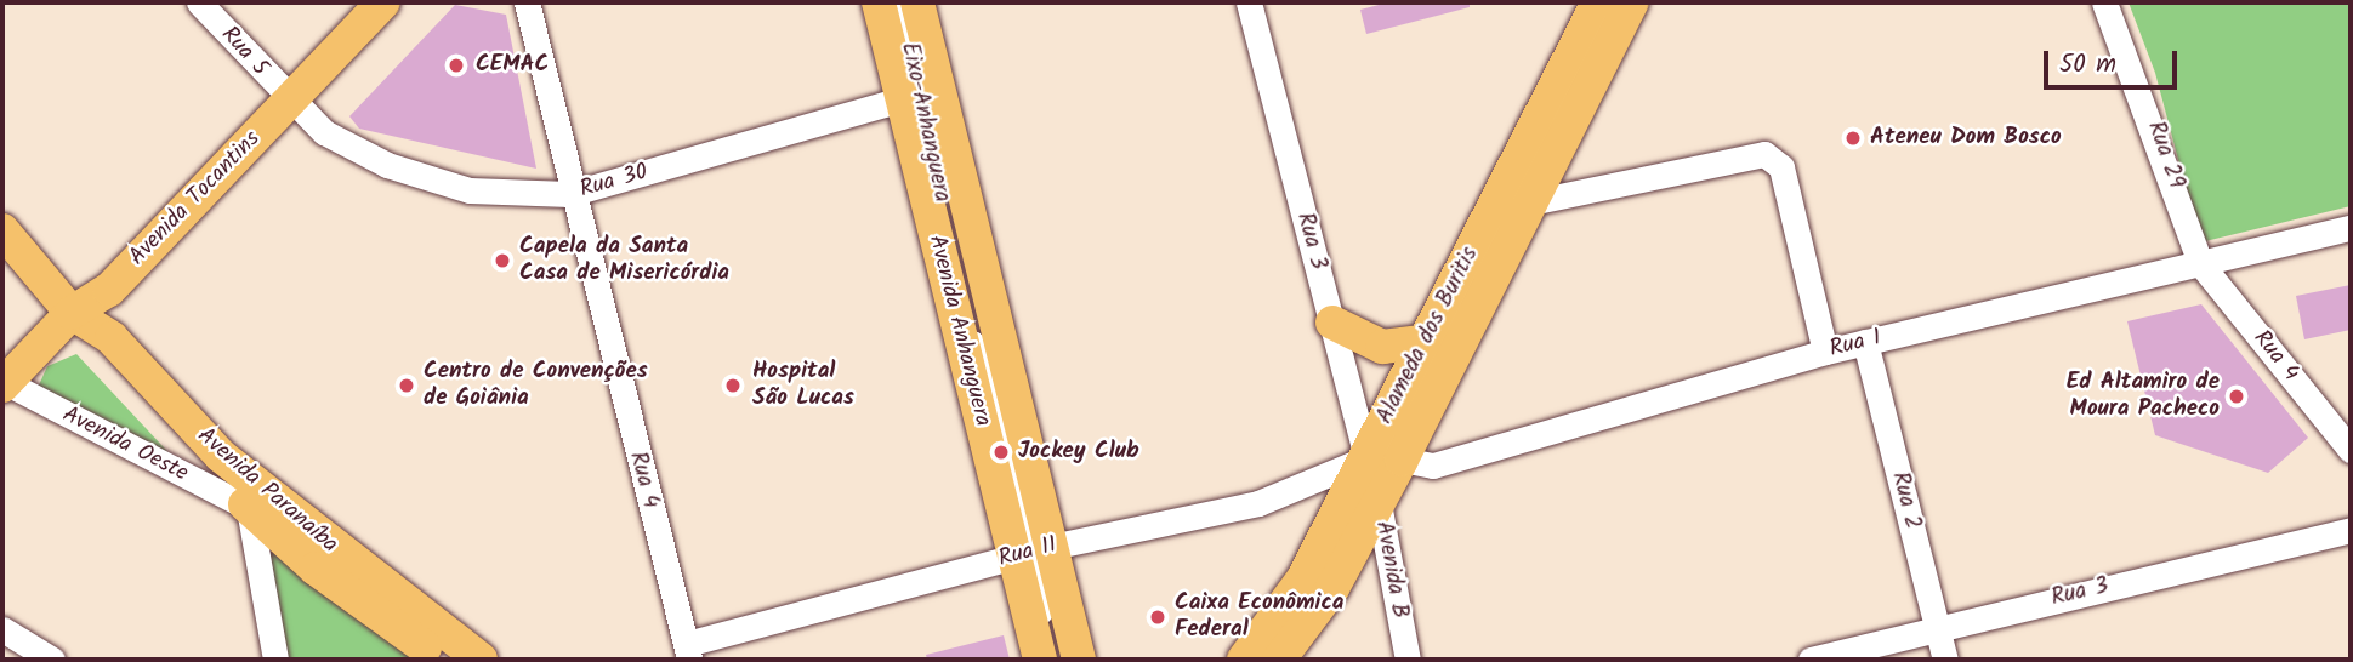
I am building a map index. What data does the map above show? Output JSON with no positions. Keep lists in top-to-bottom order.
{
  "streets": {
    "main road": [
      "Avenida Tocantins",
      "Avenida Anhanguera",
      "Alameda dos Buritis",
      "Avenida Paranaíba"
    ],
    "street": [
      "Rua 5",
      "Eixo-Anhanguera",
      "Rua 29",
      "Rua 30",
      "Rua 3",
      "Rua 1",
      "Rua 4",
      "Avenida Oeste",
      "Rua 2",
      "Rua 11",
      "Avenida B"
    ]
  },
  "crossings": [
    ["Rua 5", "Rua 30"],
    ["Rua 5", "Avenida Tocantins"],
    ["Eixo-Anhanguera", "Avenida Anhanguera"],
    ["Eixo-Anhanguera", "Rua 11"],
    ["Rua 29", "Rua 1"],
    ["Rua 29", "Rua 4"],
    ["Rua 30", "Avenida Tocantins"],
    ["Rua 30", "Avenida Anhanguera"],
    ["Rua 30", "Rua 4"],
    ["Avenida Tocantins", "Avenida Oeste"],
    ["Avenida Tocantins", "Avenida Paranaíba"],
    ["Rua 3", "Alameda dos Buritis"],
    ["Rua 3", "Rua 2"],
    ["Rua 3", "Rua 11"],
    ["Rua 3", "Avenida B"],
    ["Avenida Anhanguera", "Rua 11"],
    ["Alameda dos Buritis", "Rua 1"],
    ["Alameda dos Buritis", "Rua 11"],
    ["Alameda dos Buritis", "Avenida B"],
    ["Rua 1", "Rua 4"],
    ["Rua 1", "Rua 2"],
    ["Rua 4", "Rua 11"],
    ["Avenida Oeste", "Avenida Paranaíba"],
    ["Rua 11", "Avenida B"]
  ],
  "places": [
    "CEMAC",
    "Ateneu Dom Bosco",
    "Capela da Santa Casa de Misericórdia",
    "Centro de Convenções de Goiânia",
    "Hospital São Lucas",
    "Ed Altamiro de Moura Pacheco",
    "Jockey Club",
    "Caixa Econômica Federal"
  ],
  "scale_bar": "50 m"
}
